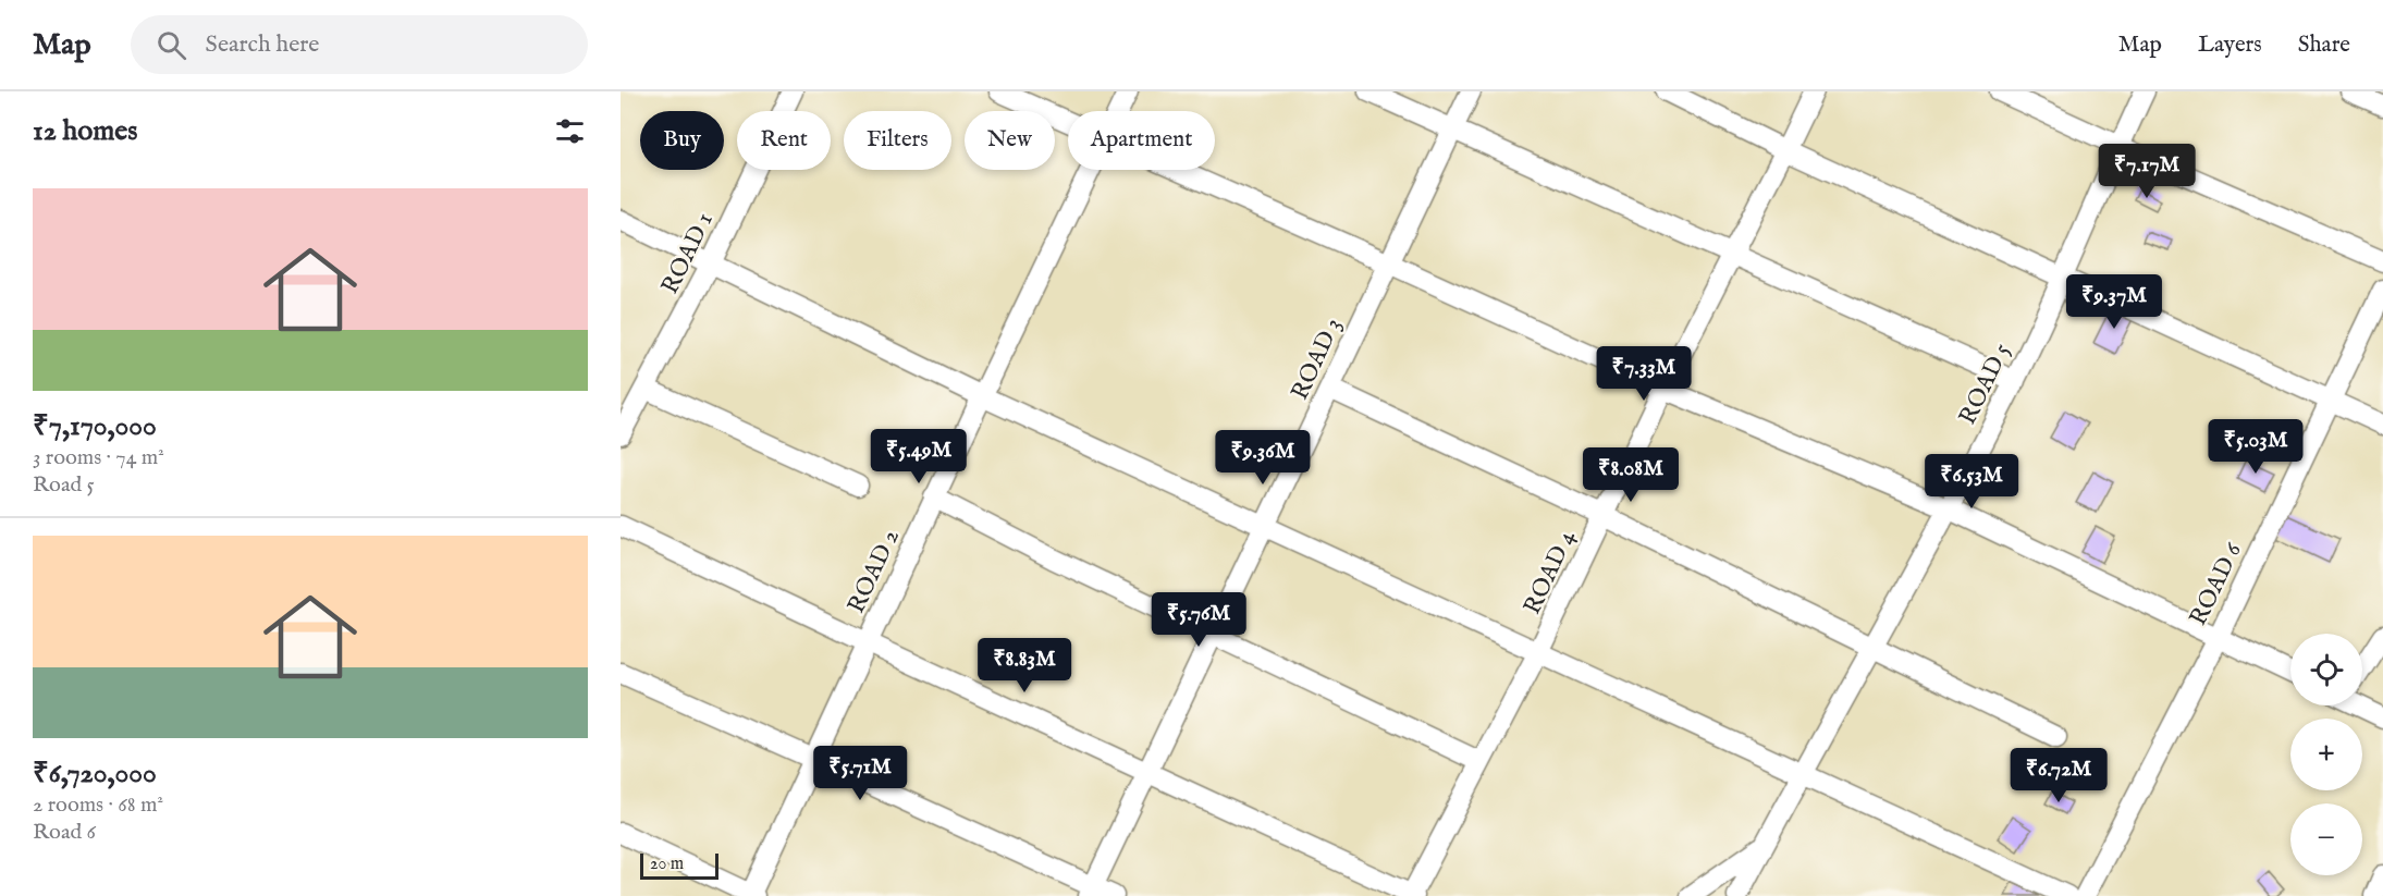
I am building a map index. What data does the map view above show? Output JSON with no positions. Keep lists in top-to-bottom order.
{
  "streets": {
    "street": [
      "ROAD 1",
      "ROAD 3",
      "ROAD 5",
      "ROAD 2",
      "ROAD 4",
      "ROAD 6"
    ]
  },
  "scale_bar": "20 m",
  "page": {
    "header": "Map",
    "search": "Search here",
    "nav": ["Map", "Layers", "Share"],
    "heading": "12 homes",
    "chip": [
      "Buy",
      "Rent",
      "Filters",
      "New",
      "Apartment"
    ],
    "price": [
      "₹7.17M",
      "₹9.37M",
      "₹7.33M",
      "₹5.03M",
      "₹5.49M",
      "₹9.36M",
      "₹8.08M",
      "₹6.53M",
      "₹5.76M",
      "₹8.83M",
      "₹5.71M",
      "₹6.72M"
    ],
    "list": [
      {
        "name": "₹7,170,000",
        "note": "3 rooms · 74 m² · Road 5"
      },
      {
        "name": "₹6,720,000",
        "note": "2 rooms · 68 m² · Road 6"
      }
    ],
    "map_buttons": ["+", "−"],
    "scale": "20 m"
  }
}
